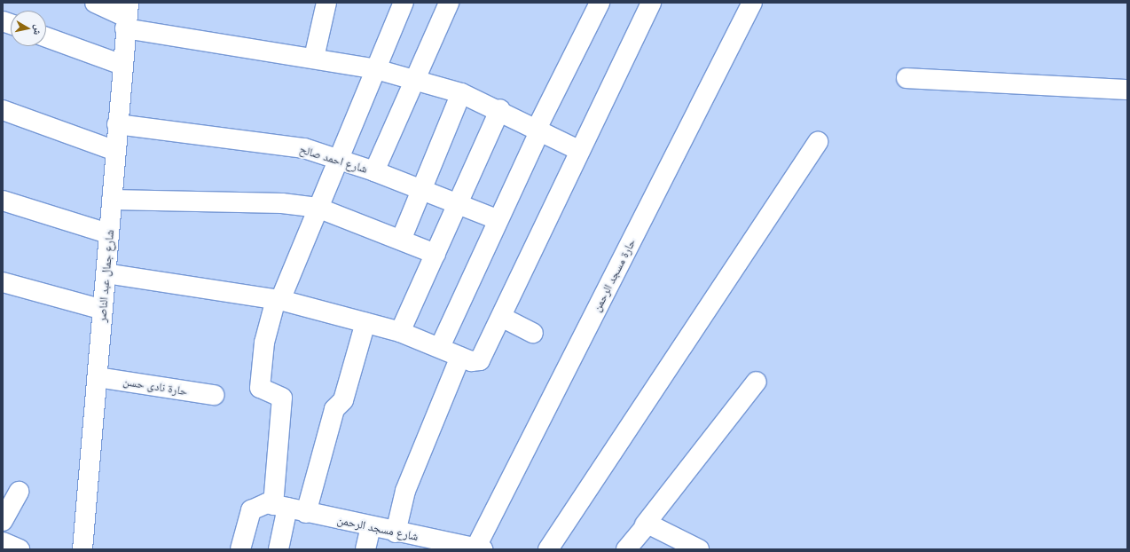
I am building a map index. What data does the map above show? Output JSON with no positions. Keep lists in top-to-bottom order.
{
  "streets": {
    "street": [
      "شارع احمد صالح",
      "حارة مسجد الرحمن",
      "شارع جمال عبد الناصر",
      "حارة نادى حسن",
      "شارع مسجد الرحمن"
    ]
  },
  "crossings": [
    ["شارع احمد صالح", "شارع جمال عبد الناصر"],
    ["حارة مسجد الرحمن", "شارع مسجد الرحمن"],
    ["شارع جمال عبد الناصر", "حارة نادى حسن"]
  ],
  "north": "right"
}
